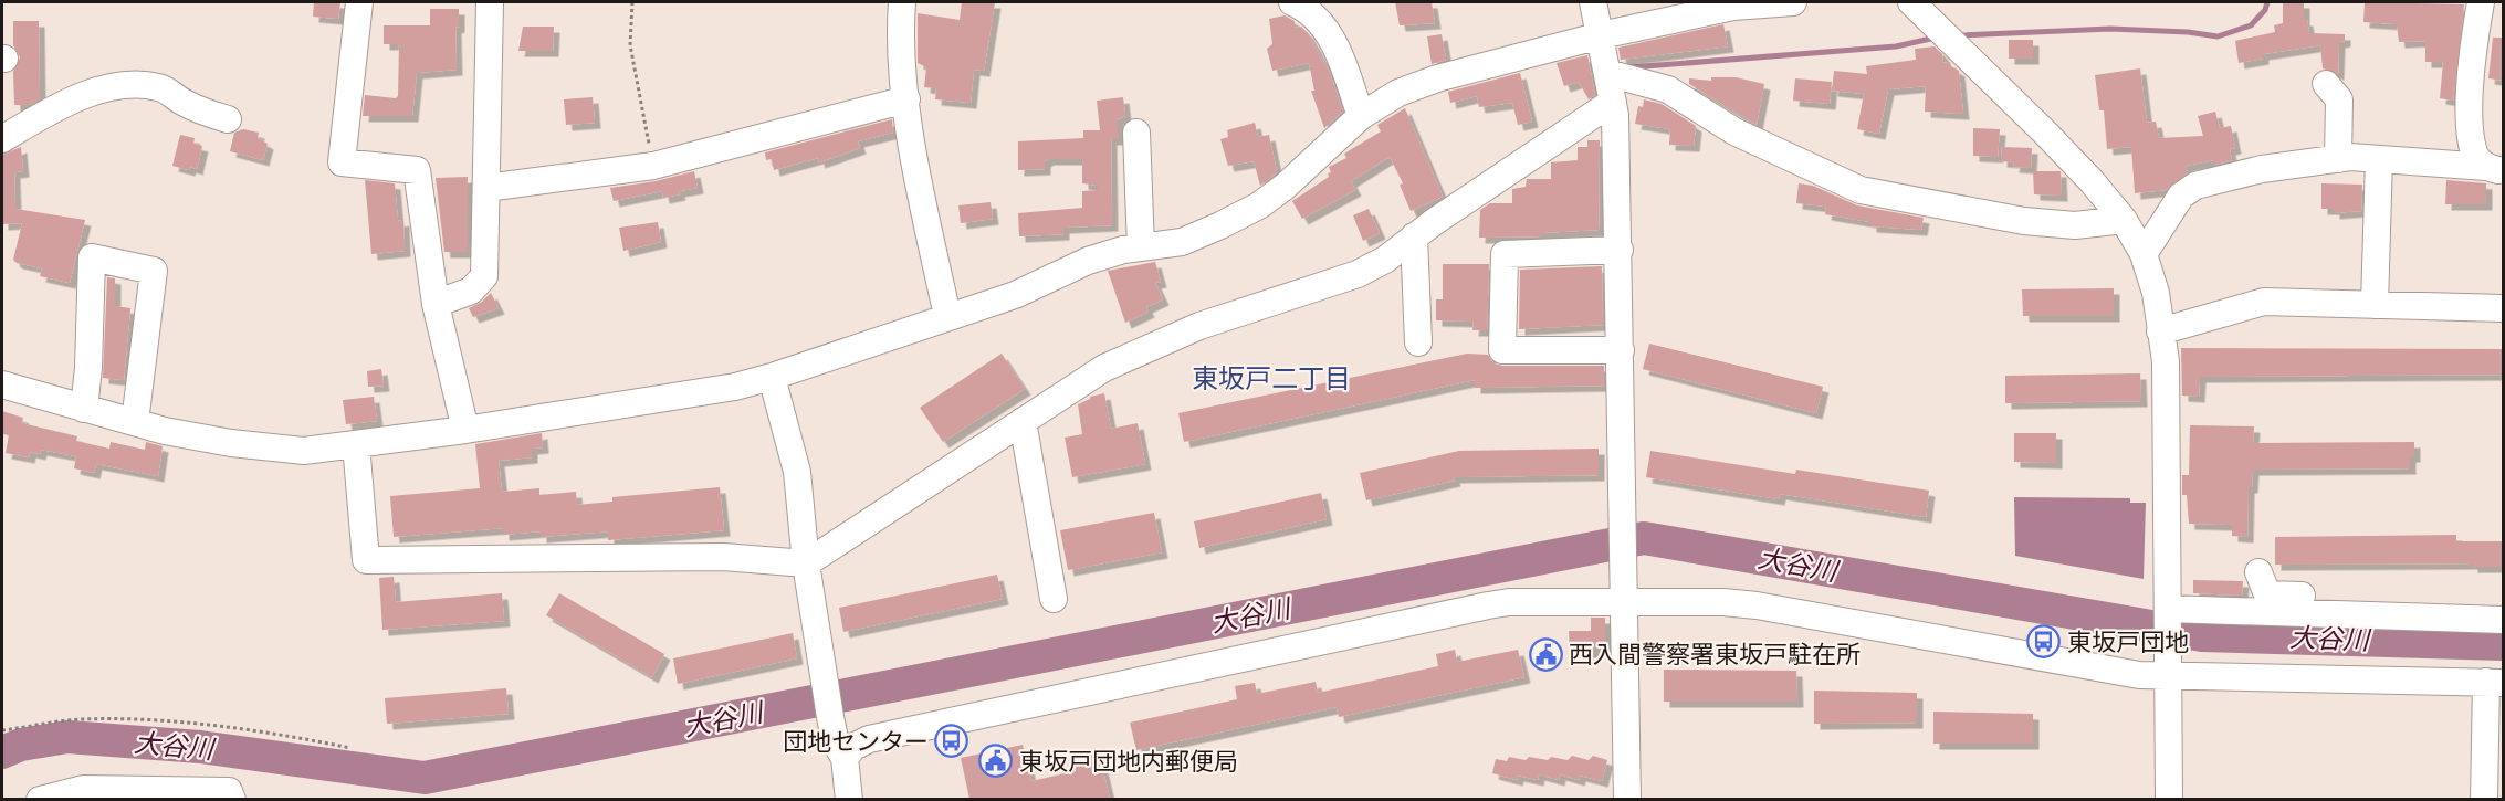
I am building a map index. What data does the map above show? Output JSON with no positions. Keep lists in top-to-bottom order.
{
  "districts": ["東坂戸二丁目"],
  "water": ["大谷川"],
  "places": {
    "bus stop": ["東坂戸団地", "団地センター"],
    "public building": ["西入間警察署東坂戸駐在所", "東坂戸団地内郵便局"]
  }
}
